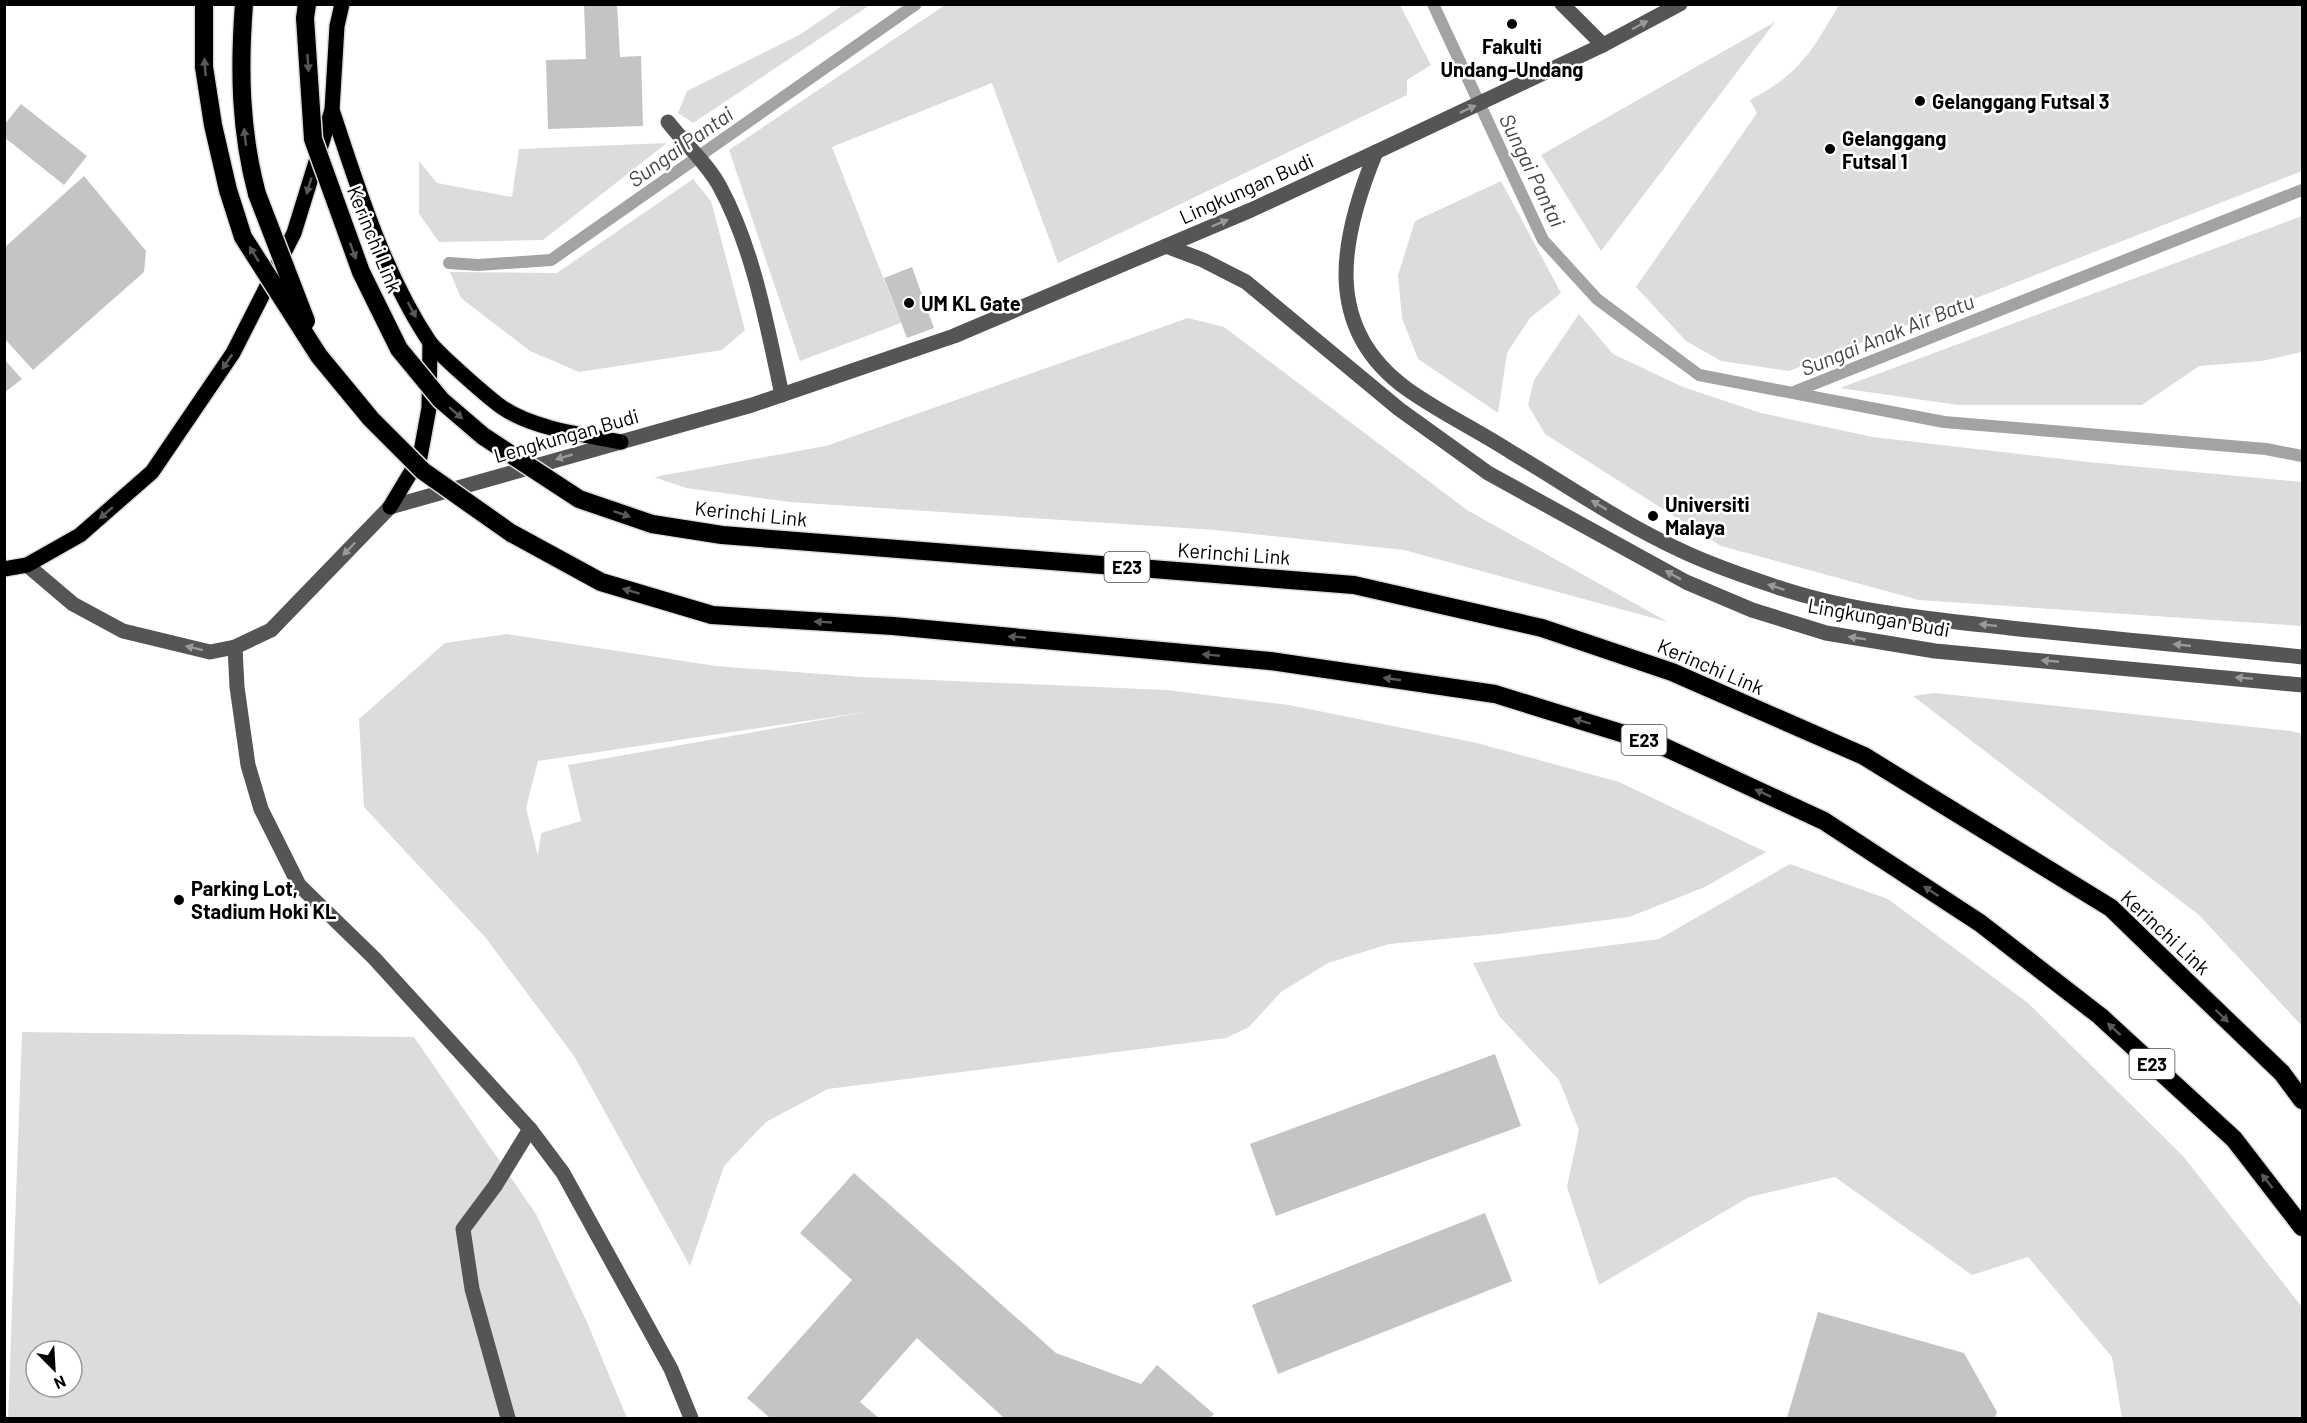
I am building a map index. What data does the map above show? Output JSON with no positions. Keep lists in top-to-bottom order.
{
  "streets": {
    "highway": ["Kerinchi Link", "E23"],
    "street": ["Lingkungan Budi", "Lengkungan Budi"]
  },
  "crossings": [
    ["Lingkungan Budi", "Lengkungan Budi"]
  ],
  "water": ["Sungai Pantai", "Sungai Anak Air Batu"],
  "places": [
    "Fakulti Undang-Undang",
    "Gelanggang Futsal 3",
    "Gelanggang Futsal 1",
    "UM KL Gate",
    "Universiti Malaya",
    "Parking Lot, Stadium Hoki KL"
  ],
  "north": "bottom right"
}
